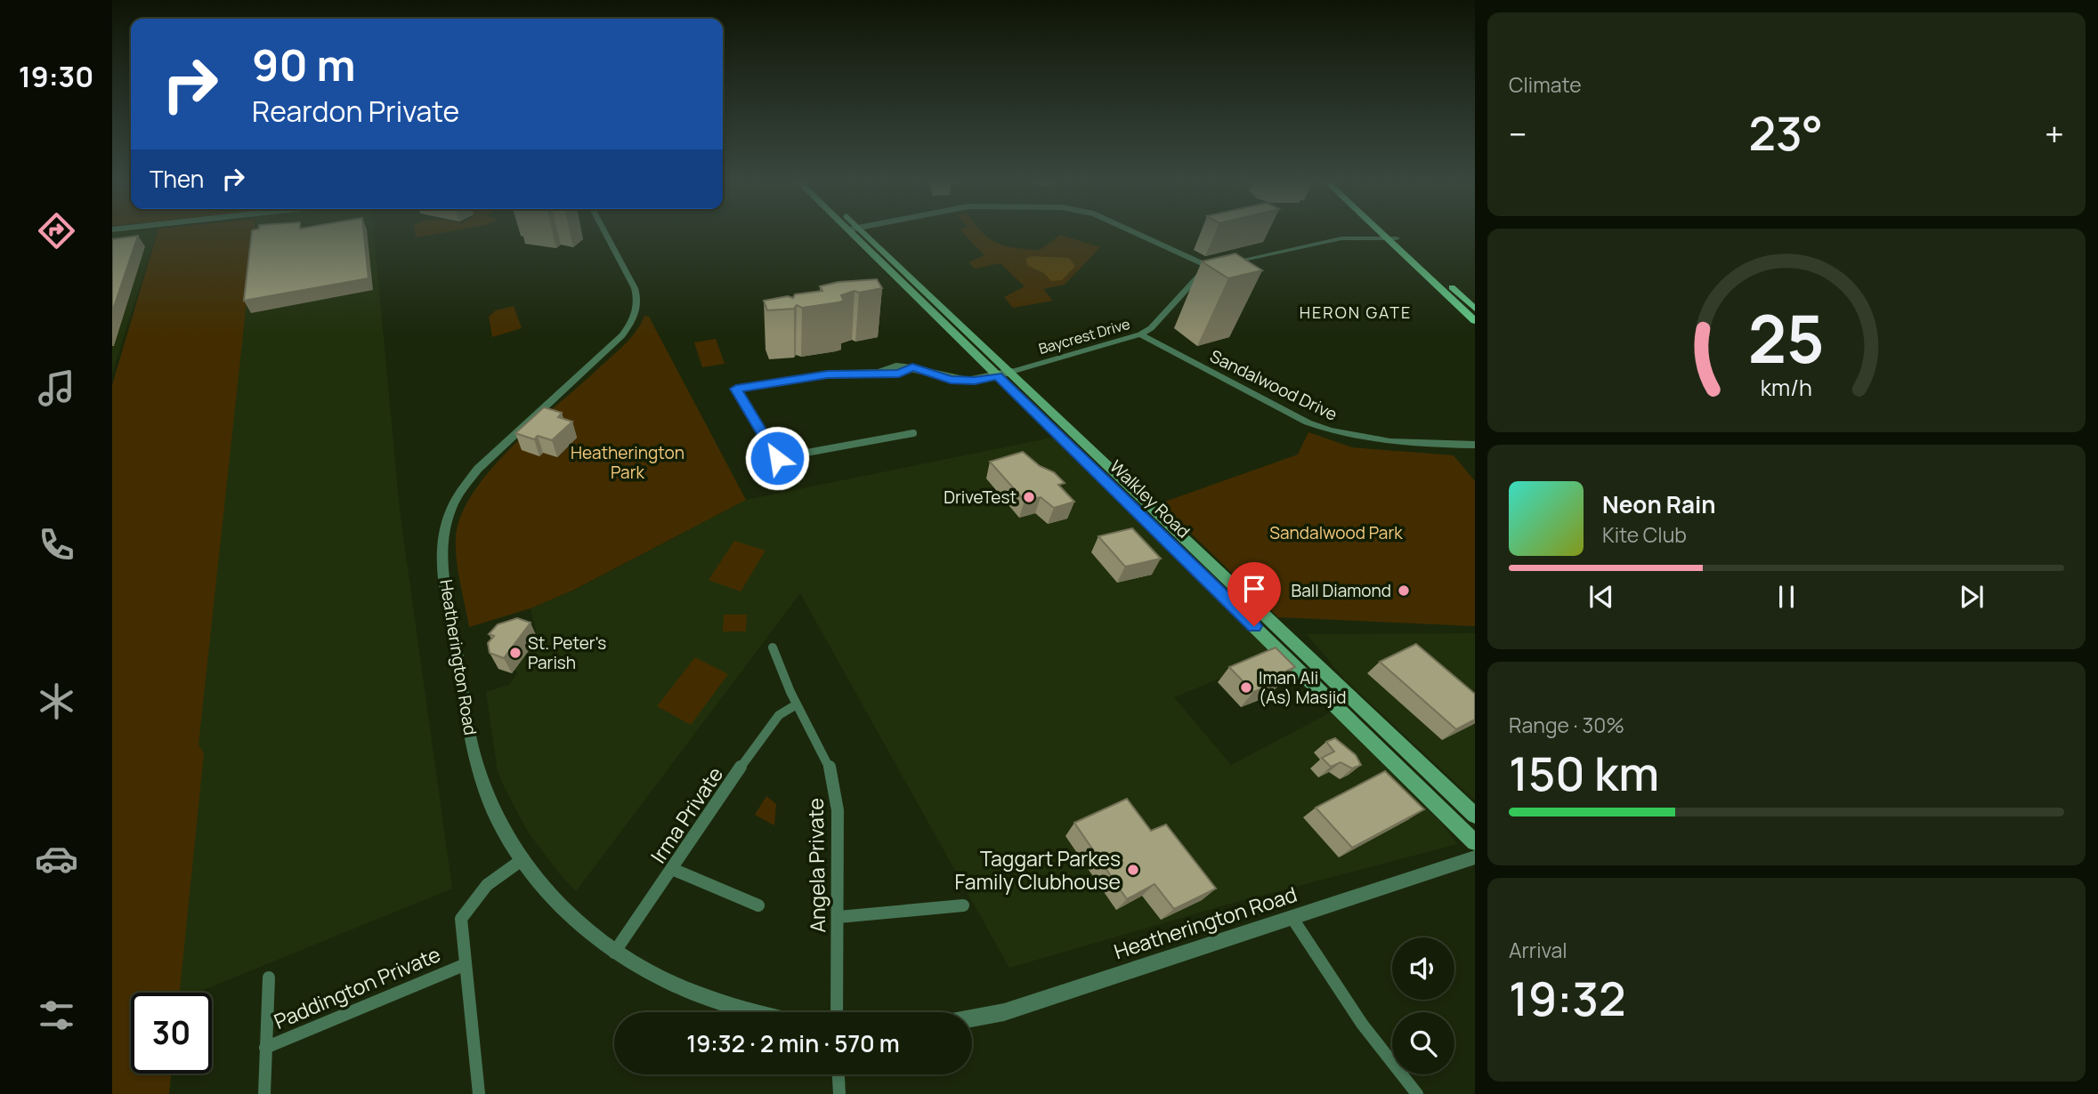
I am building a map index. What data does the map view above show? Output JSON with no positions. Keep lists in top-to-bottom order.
{
  "streets": {
    "main road": ["Walkley Road"],
    "street": [
      "Baycrest Drive",
      "Sandalwood Drive",
      "Heatherington Road",
      "Irma Private",
      "Angela Private",
      "Paddington Private"
    ]
  },
  "crossings": [
    ["Baycrest Drive", "Sandalwood Drive"],
    ["Baycrest Drive", "Walkley Road"],
    ["Heatherington Road", "Irma Private"],
    ["Irma Private", "Angela Private"]
  ],
  "districts": ["HERON GATE"],
  "parks": ["Heatherington Park", "Sandalwood Park"],
  "places": [
    "DriveTest",
    "Ball Diamond",
    "St. Peter's Parish",
    "Iman Ali (As) Masjid",
    "Taggart Parkes Family Clubhouse"
  ],
  "page": {
    "tabs": "19:30",
    "tile": [
      "Climate",
      ["Range · 30%", "150 km"],
      ["Arrival", "19:32"]
    ],
    "turn": ["90 m", "Reardon Private"],
    "heat": ["−", "23°", "+"],
    "then": "Then",
    "song": ["Neon Rain", "Kite Club"],
    "limit": "30",
    "trip": "19:32 · 2 min · 570 m",
    "gauge": ["25", "km/h"]
  }
}
